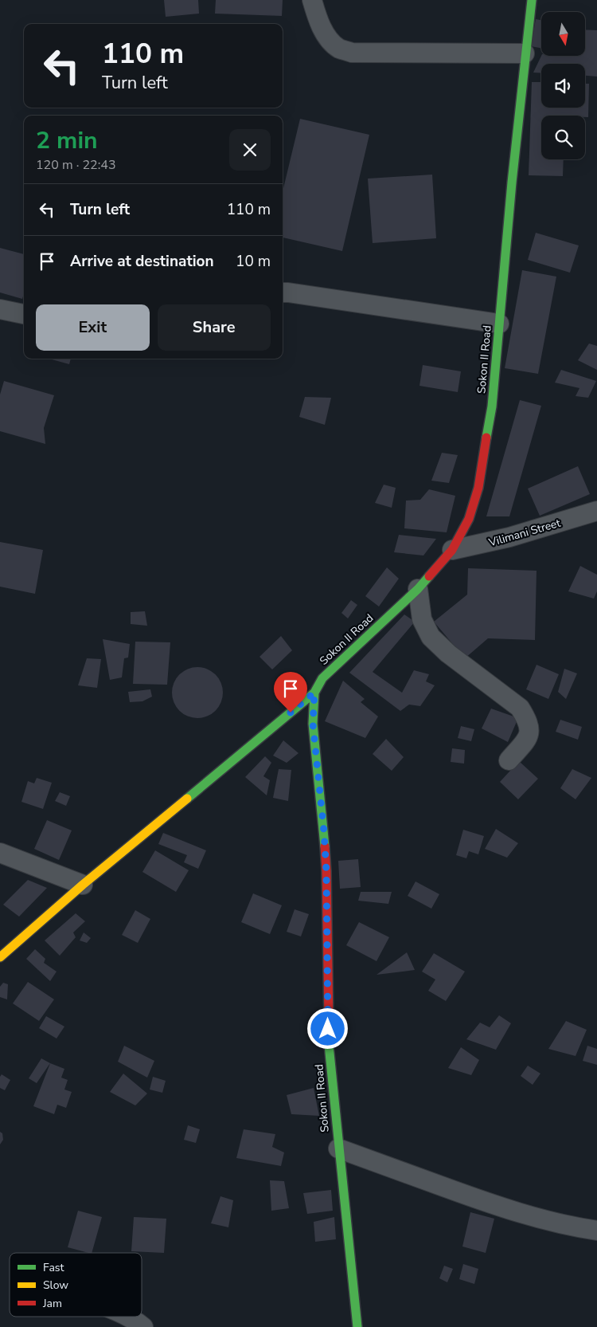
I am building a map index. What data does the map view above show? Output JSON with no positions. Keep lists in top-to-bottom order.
{
  "streets": {
    "street": ["Sokon II Road", "Vilimani Street"]
  },
  "crossings": [
    ["Sokon II Road", "Vilimani Street"]
  ],
  "legend": ["Fast", "Slow", "Jam"],
  "north": "bottom",
  "page": {
    "turn": ["110 m", "Turn left"],
    "heading": ["2 min", "120 m · 22:43"],
    "list": [
      {
        "name": "Turn left",
        "value": "110 m"
      },
      {
        "name": "Arrive at destination",
        "value": "10 m"
      }
    ],
    "buttons": ["Exit", "Share"]
  }
}
